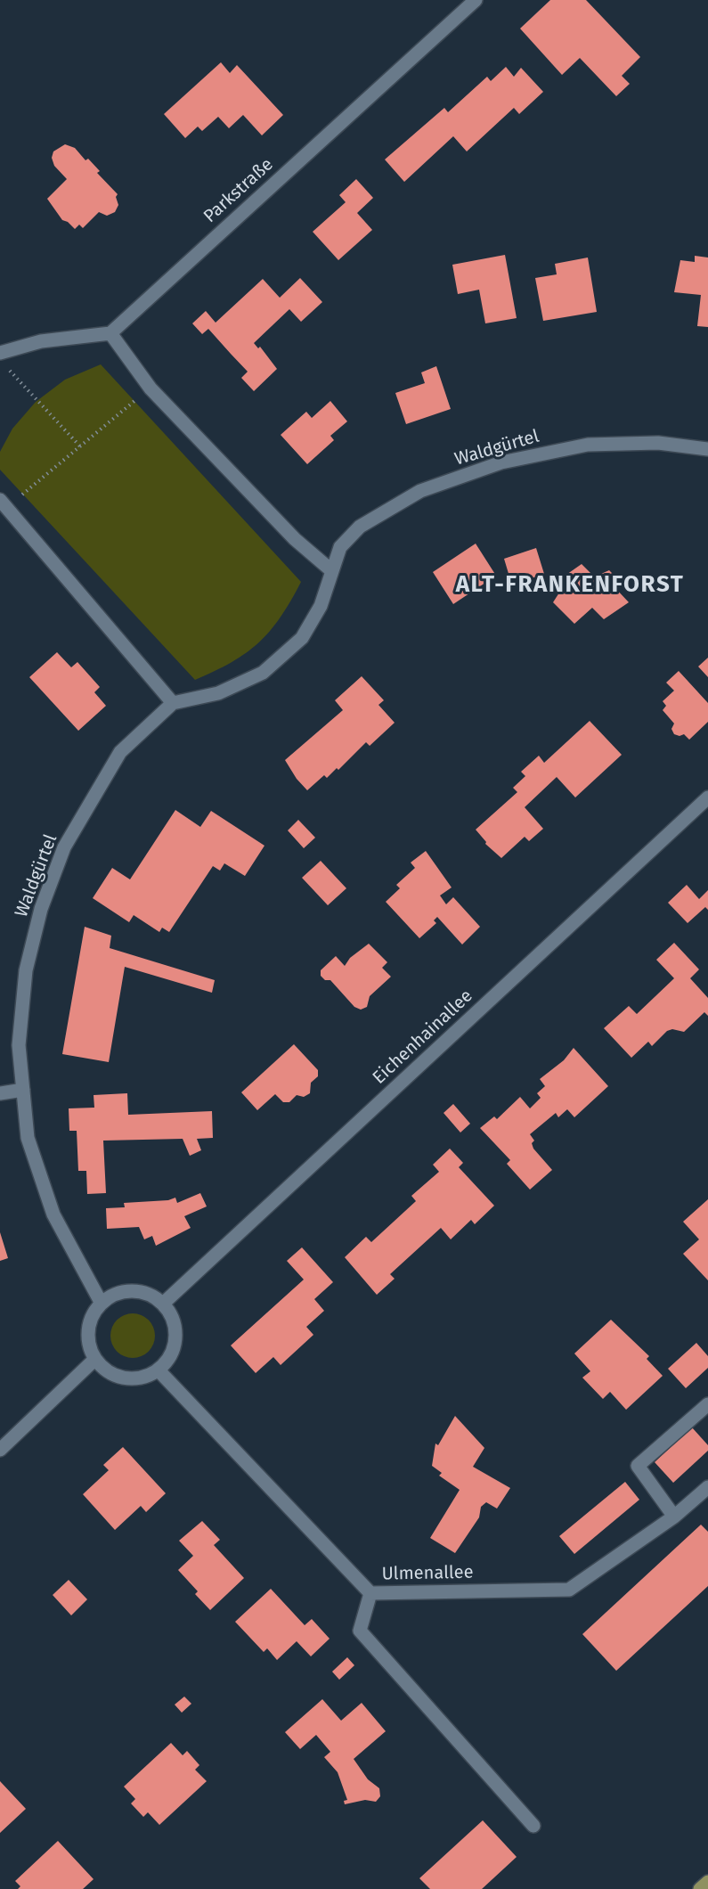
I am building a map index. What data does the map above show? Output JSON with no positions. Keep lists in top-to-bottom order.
{
  "streets": {
    "street": [
      "Parkstraße",
      "Waldgürtel",
      "Eichenhainallee",
      "Ulmenallee"
    ]
  },
  "crossings": [
    ["Waldgürtel", "Eichenhainallee"],
    ["Waldgürtel", "Ulmenallee"],
    ["Eichenhainallee", "Ulmenallee"]
  ],
  "districts": ["ALT-FRANKENFORST"]
}
